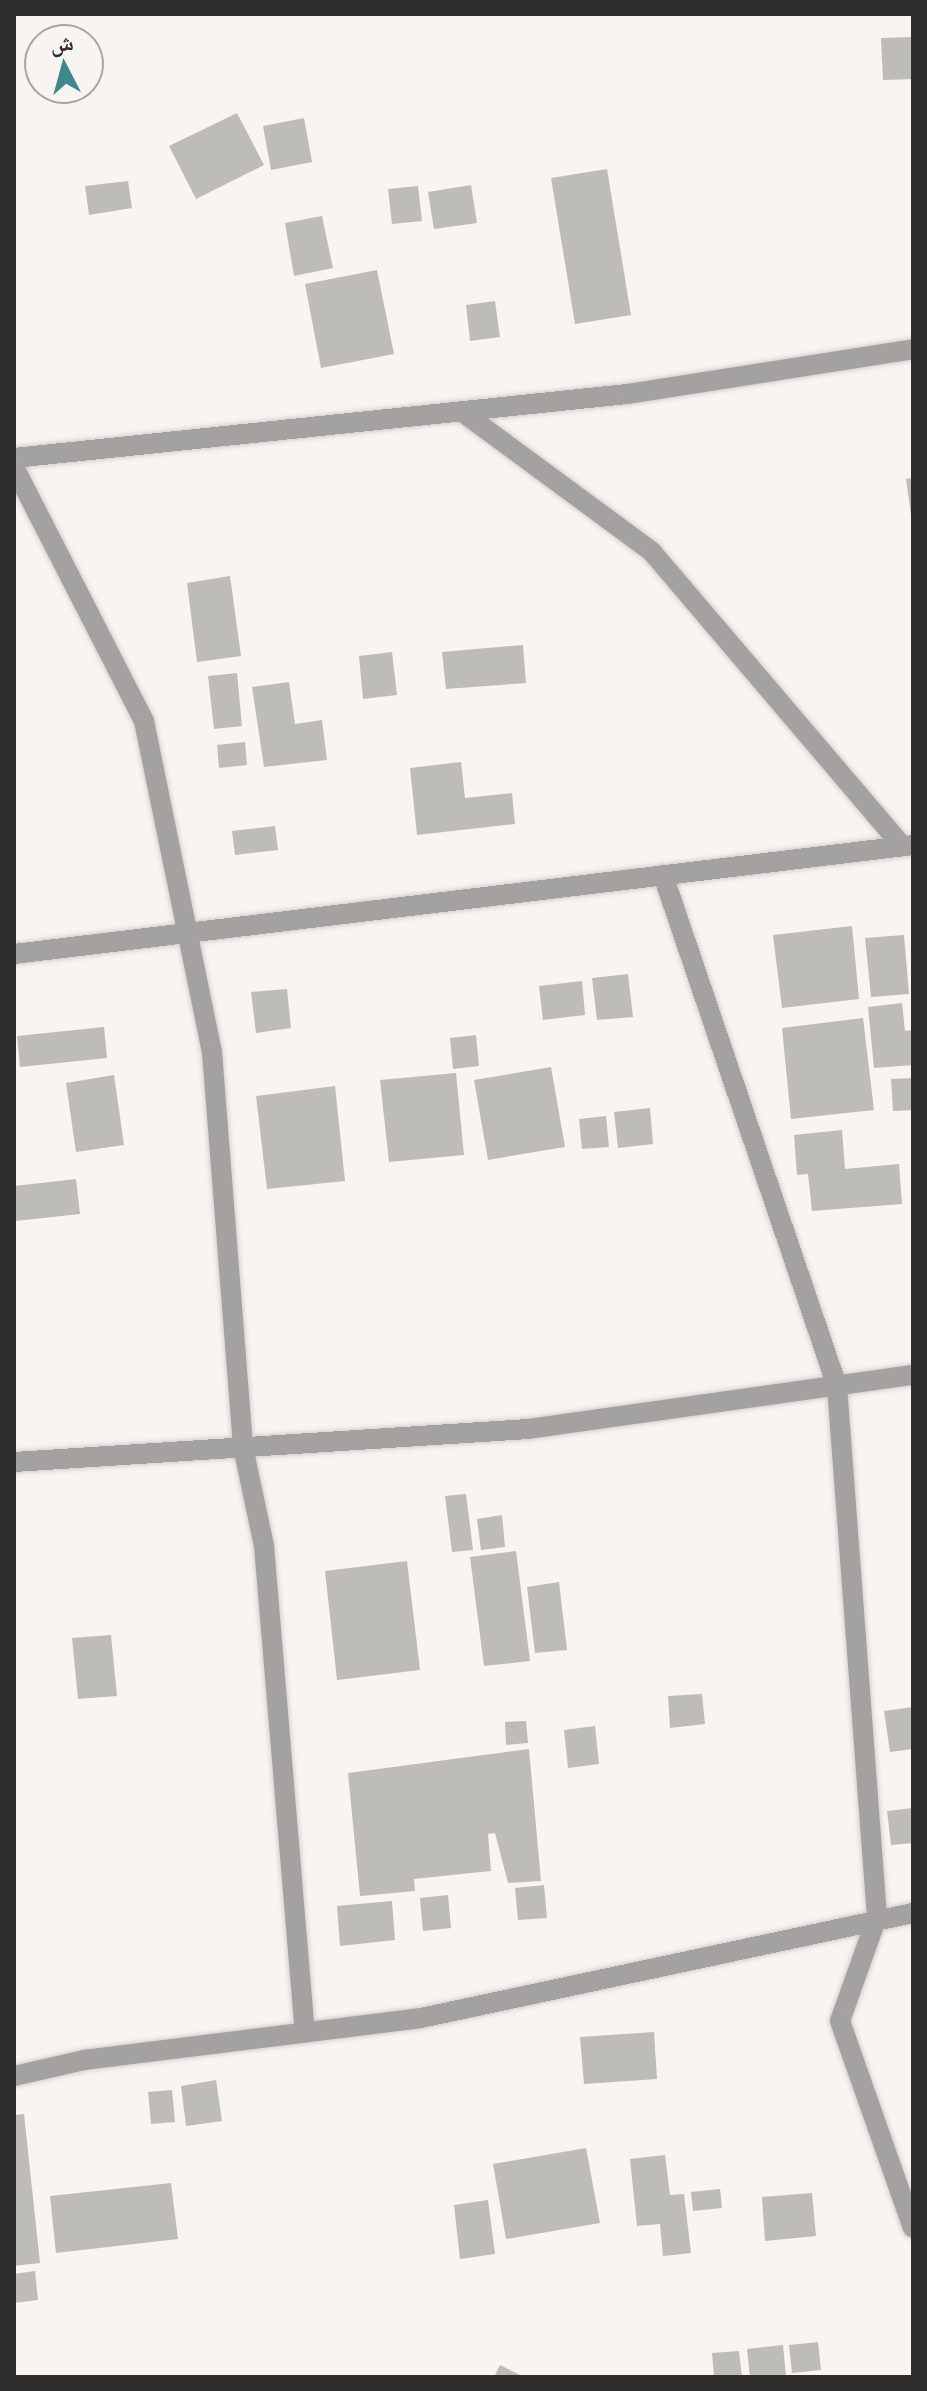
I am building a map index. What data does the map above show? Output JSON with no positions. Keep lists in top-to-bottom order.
{
  "north": "top"
}
